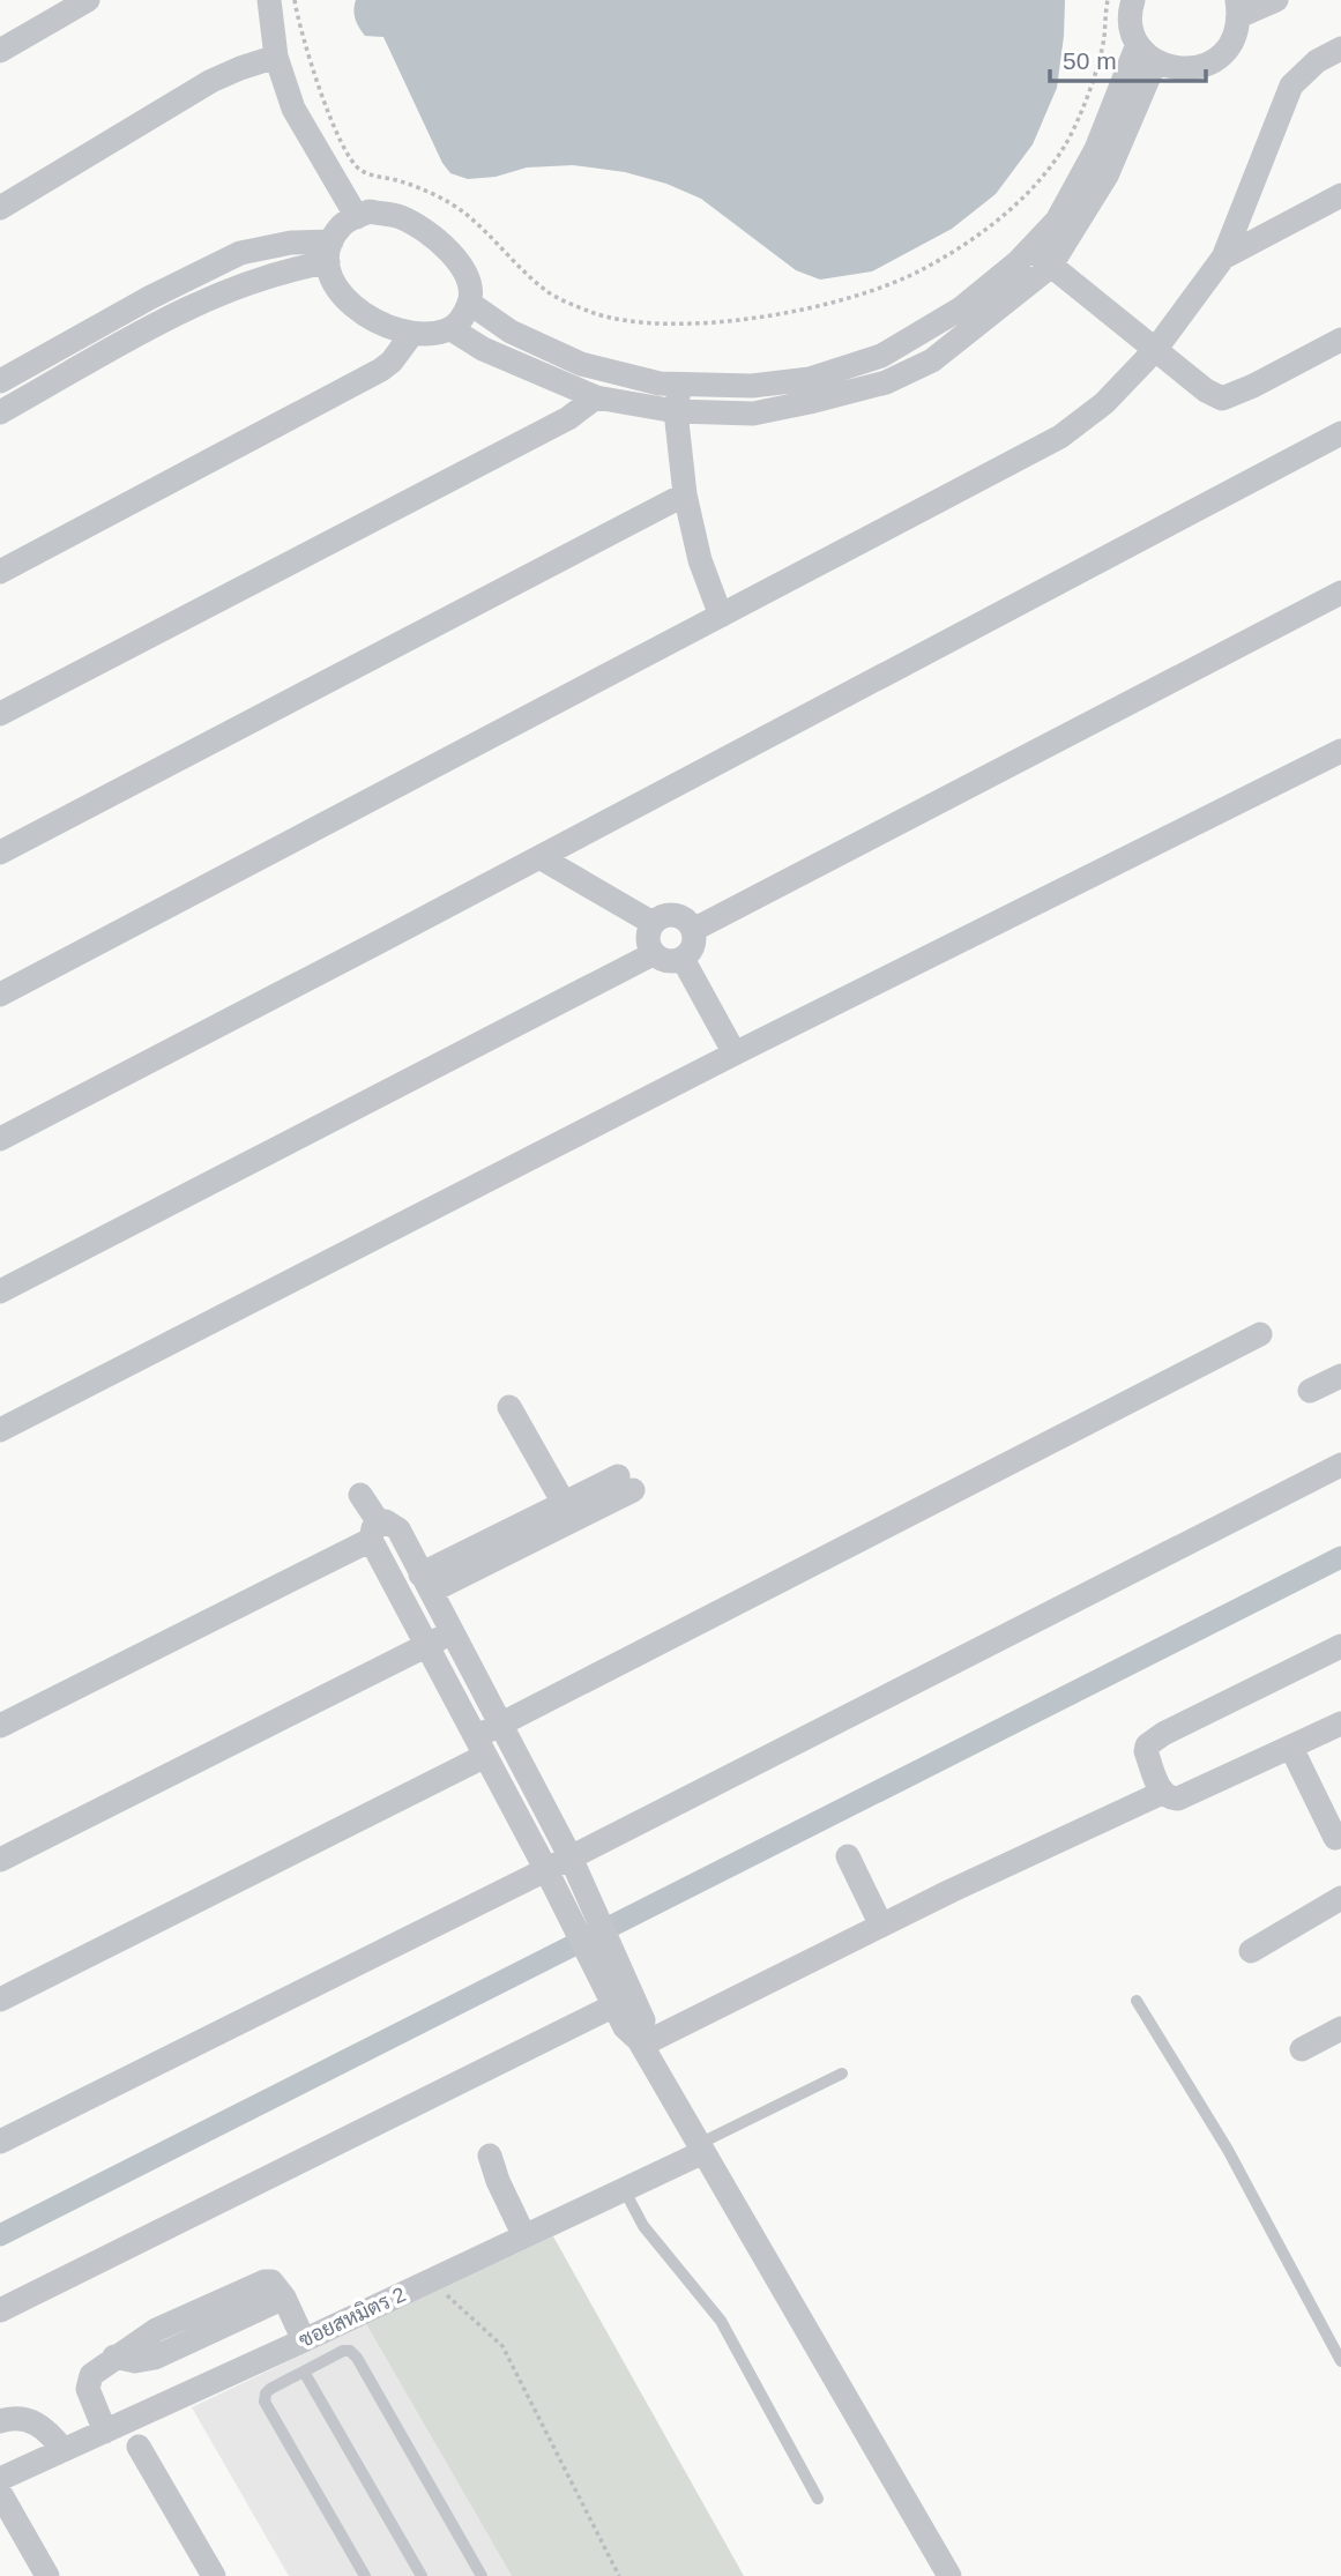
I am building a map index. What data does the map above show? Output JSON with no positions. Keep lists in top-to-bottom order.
{
  "streets": {
    "street": ["ซอยสหมิตร 2"]
  },
  "scale_bar": "50 m"
}
